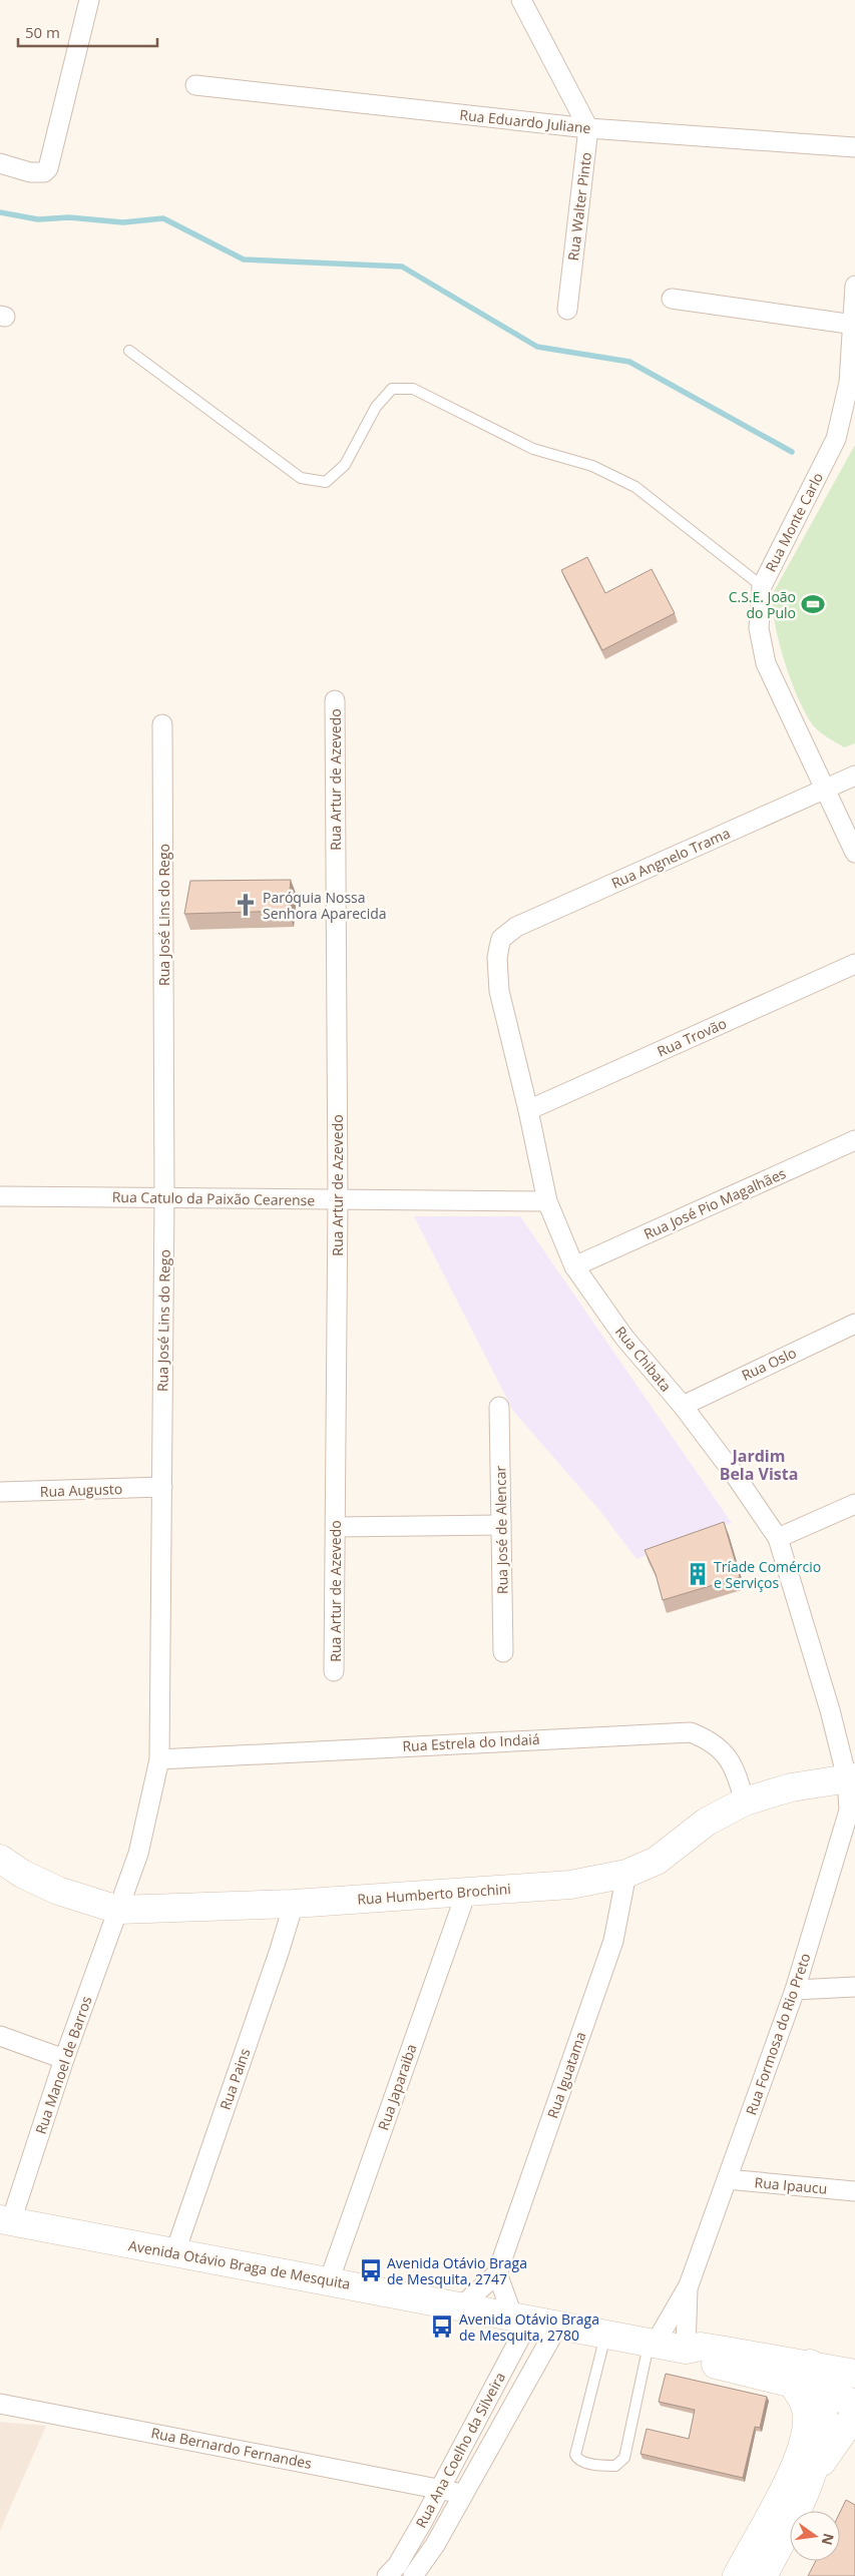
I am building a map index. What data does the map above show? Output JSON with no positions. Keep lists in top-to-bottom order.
{
  "streets": {
    "street": [
      "Rua Eduardo Juliane",
      "Rua Walter Pinto",
      "Rua Monte Carlo",
      "Rua Artur de Azevedo",
      "Rua Angnelo Trama",
      "Rua José Lins do Rego",
      "Rua Trovão",
      "Rua Catulo da Paixão Cearense",
      "Rua José Pio Magalhães",
      "Rua Chibata",
      "Rua Oslo",
      "Rua Augusto",
      "Rua José de Alencar",
      "Rua Estrela do Indaiá",
      "Rua Humberto Brochini",
      "Rua Formosa do Rio Preto",
      "Rua Manoel de Barros",
      "Rua Iguatama",
      "Rua Pains",
      "Rua Japaraiba",
      "Rua Ipaucu",
      "Avenida Otávio Braga de Mesquita",
      "Rua Bernardo Fernandes",
      "Rua Ana Coelho da Silveira"
    ]
  },
  "crossings": [
    ["Rua Eduardo Juliane", "Rua Walter Pinto"],
    ["Rua Monte Carlo", "Rua Angnelo Trama"],
    ["Rua Artur de Azevedo", "Rua Catulo da Paixão Cearense"],
    ["Rua Angnelo Trama", "Rua Chibata"],
    ["Rua José Lins do Rego", "Rua Catulo da Paixão Cearense"],
    ["Rua José Lins do Rego", "Rua Augusto"],
    ["Rua José Lins do Rego", "Rua Estrela do Indaiá"],
    ["Rua José Lins do Rego", "Rua Humberto Brochini"],
    ["Rua José Lins do Rego", "Rua Manoel de Barros"],
    ["Rua Trovão", "Rua Chibata"],
    ["Rua Catulo da Paixão Cearense", "Rua Chibata"],
    ["Rua José Pio Magalhães", "Rua Chibata"],
    ["Rua Chibata", "Rua Oslo"],
    ["Rua Chibata", "Rua Humberto Brochini"],
    ["Rua Chibata", "Rua Formosa do Rio Preto"],
    ["Rua Estrela do Indaiá", "Rua Humberto Brochini"],
    ["Rua Humberto Brochini", "Rua Formosa do Rio Preto"],
    ["Rua Humberto Brochini", "Rua Manoel de Barros"],
    ["Rua Humberto Brochini", "Rua Iguatama"],
    ["Rua Humberto Brochini", "Rua Pains"],
    ["Rua Humberto Brochini", "Rua Japaraiba"],
    ["Rua Formosa do Rio Preto", "Rua Ipaucu"],
    ["Rua Formosa do Rio Preto", "Avenida Otávio Braga de Mesquita"],
    ["Rua Manoel de Barros", "Avenida Otávio Braga de Mesquita"],
    ["Rua Iguatama", "Avenida Otávio Braga de Mesquita"],
    ["Rua Pains", "Avenida Otávio Braga de Mesquita"],
    ["Rua Japaraiba", "Avenida Otávio Braga de Mesquita"],
    ["Avenida Otávio Braga de Mesquita", "Rua Ana Coelho da Silveira"],
    ["Rua Bernardo Fernandes", "Rua Ana Coelho da Silveira"]
  ],
  "districts": ["Jardim Bela Vista"],
  "places": {
    "sports": ["C.S.E. João do Pulo"],
    "church": ["Paróquia Nossa Senhora Aparecida"],
    "building": ["Tríade Comércio e Serviços"],
    "bus stop": ["Avenida Otávio Braga de Mesquita, 2747", "Avenida Otávio Braga de Mesquita, 2780"]
  },
  "scale_bar": "50 m",
  "north": "right"
}
